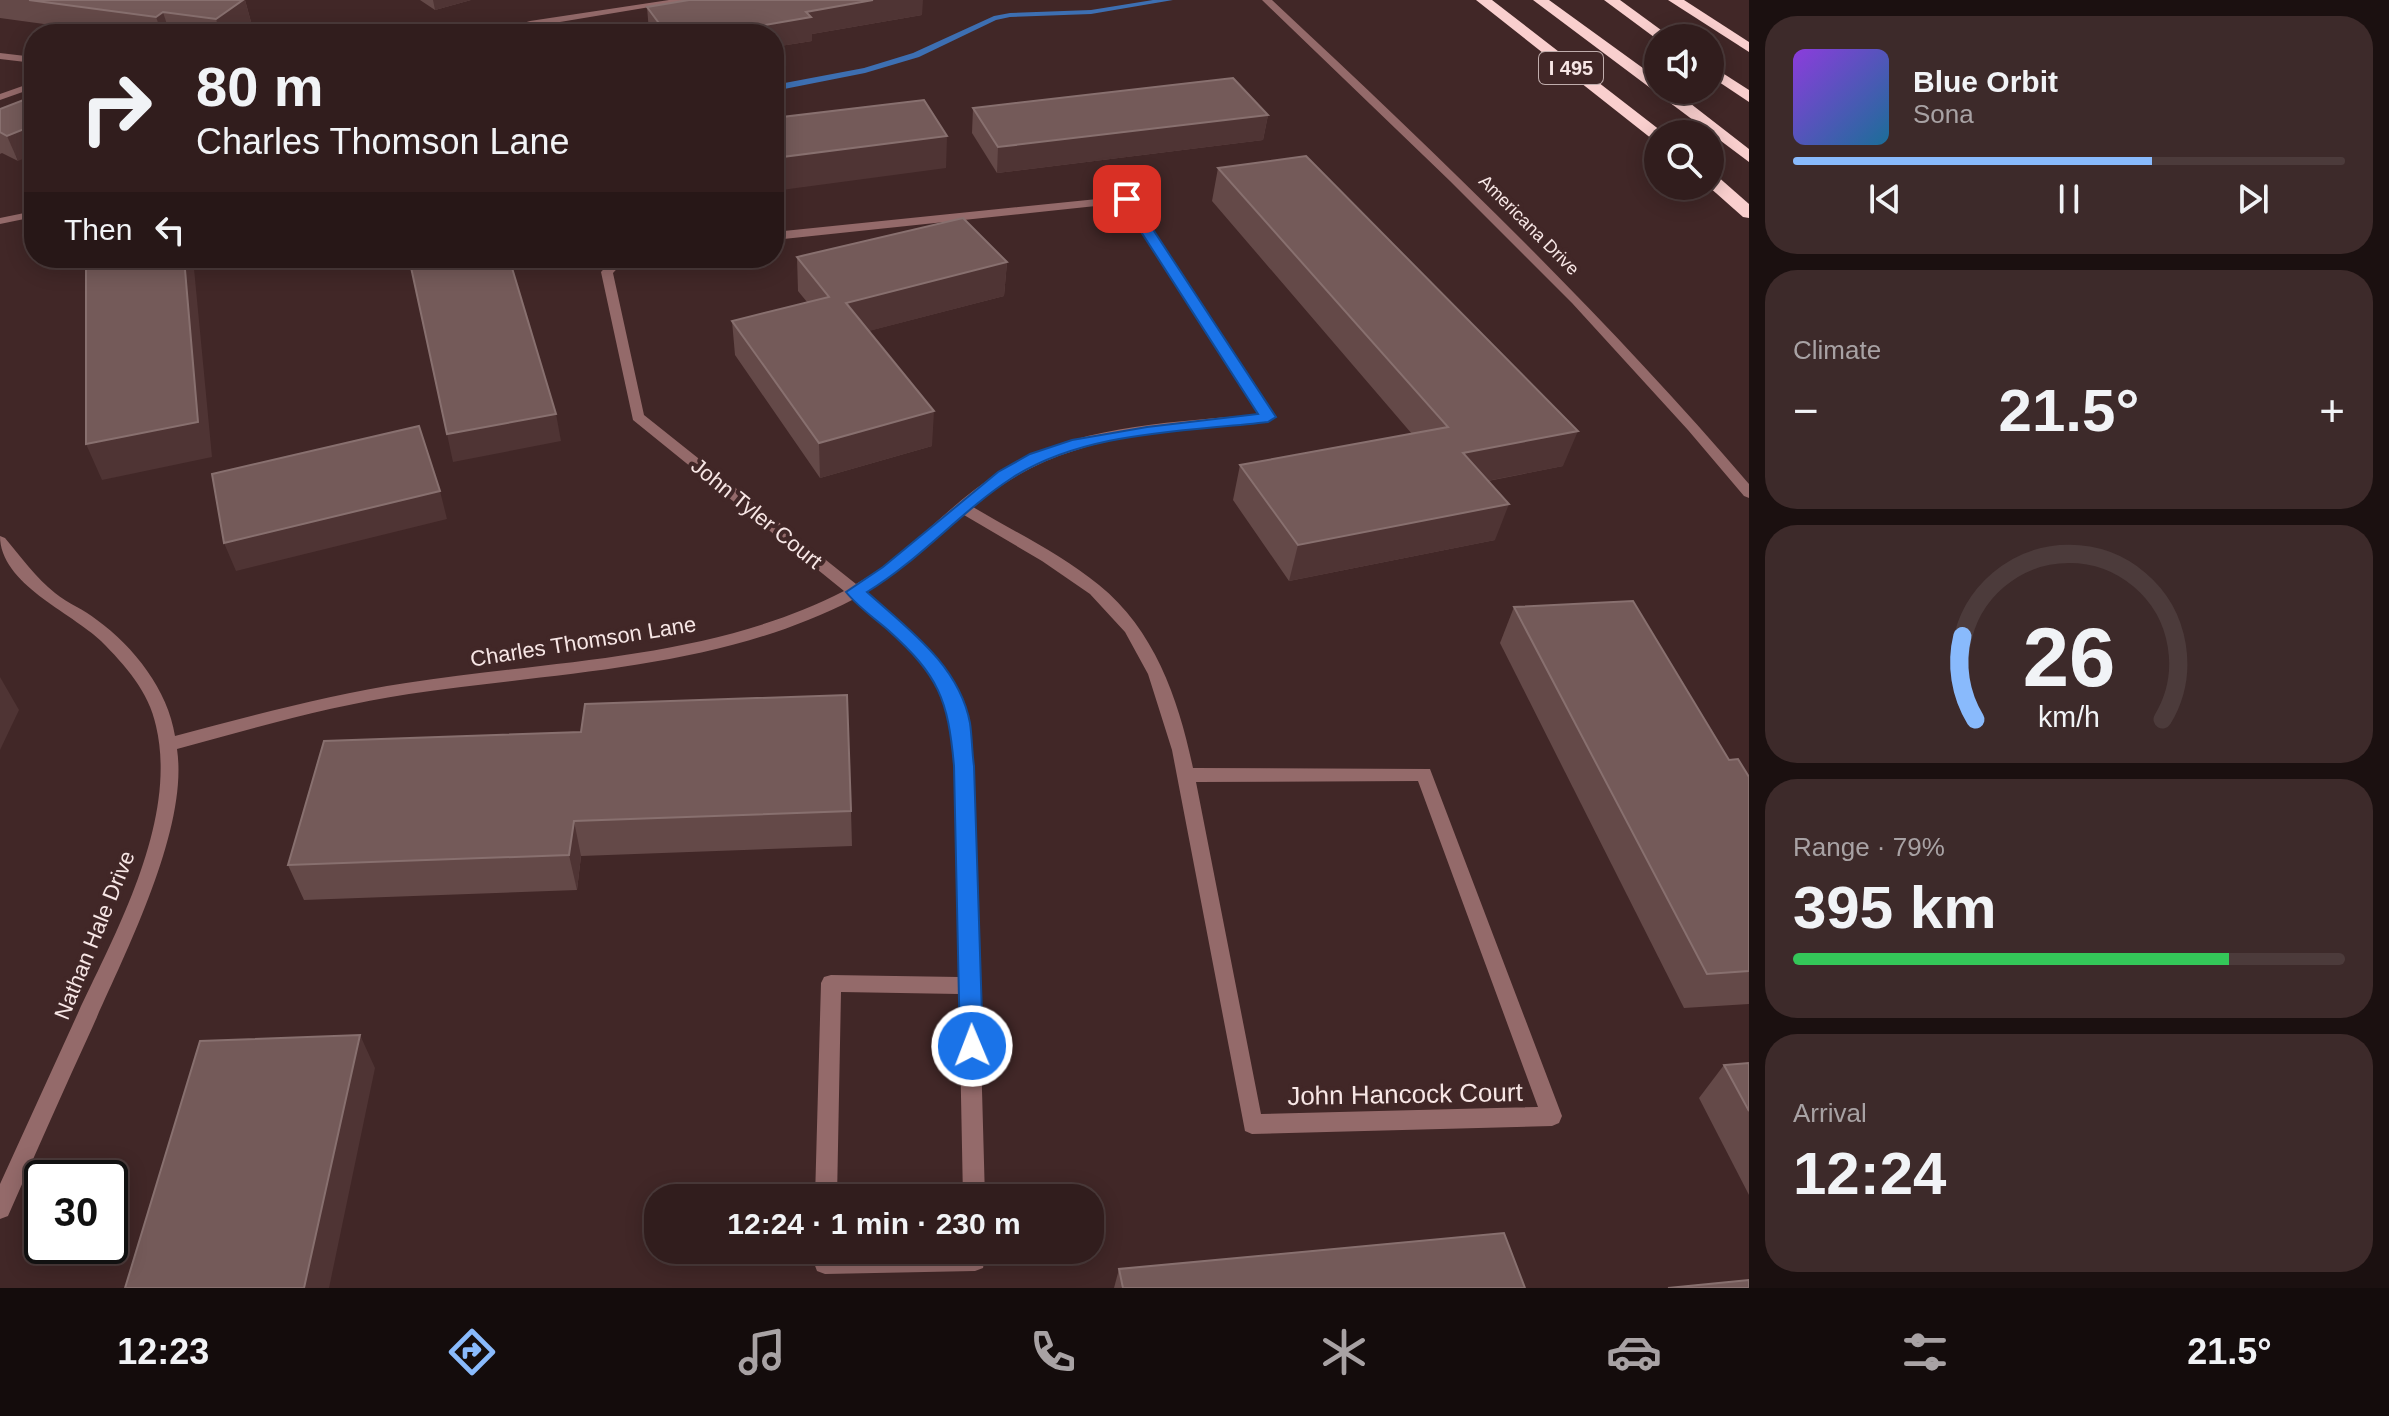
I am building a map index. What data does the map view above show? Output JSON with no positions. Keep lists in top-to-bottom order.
{
  "streets": {
    "highway": ["I 495"],
    "street": [
      "Americana Drive",
      "John Tyler Court",
      "Charles Thomson Lane",
      "Nathan Hale Drive",
      "John Hancock Court"
    ]
  },
  "crossings": [
    ["John Tyler Court", "Charles Thomson Lane"],
    ["Charles Thomson Lane", "Nathan Hale Drive"],
    ["Charles Thomson Lane", "John Hancock Court"]
  ],
  "page": {
    "turn": ["80 m", "Charles Thomson Lane"],
    "song": ["Blue Orbit", "Sona"],
    "then": "Then",
    "tile": [
      "Climate",
      ["Range · 79%", "395 km"],
      ["Arrival", "12:24"]
    ],
    "heat": ["−", "21.5°", "+"],
    "limit": "30",
    "trip": "12:24 · 1 min · 230 m",
    "tabs": ["12:23", "21.5°"],
    "gauge": ["26", "km/h"]
  }
}
